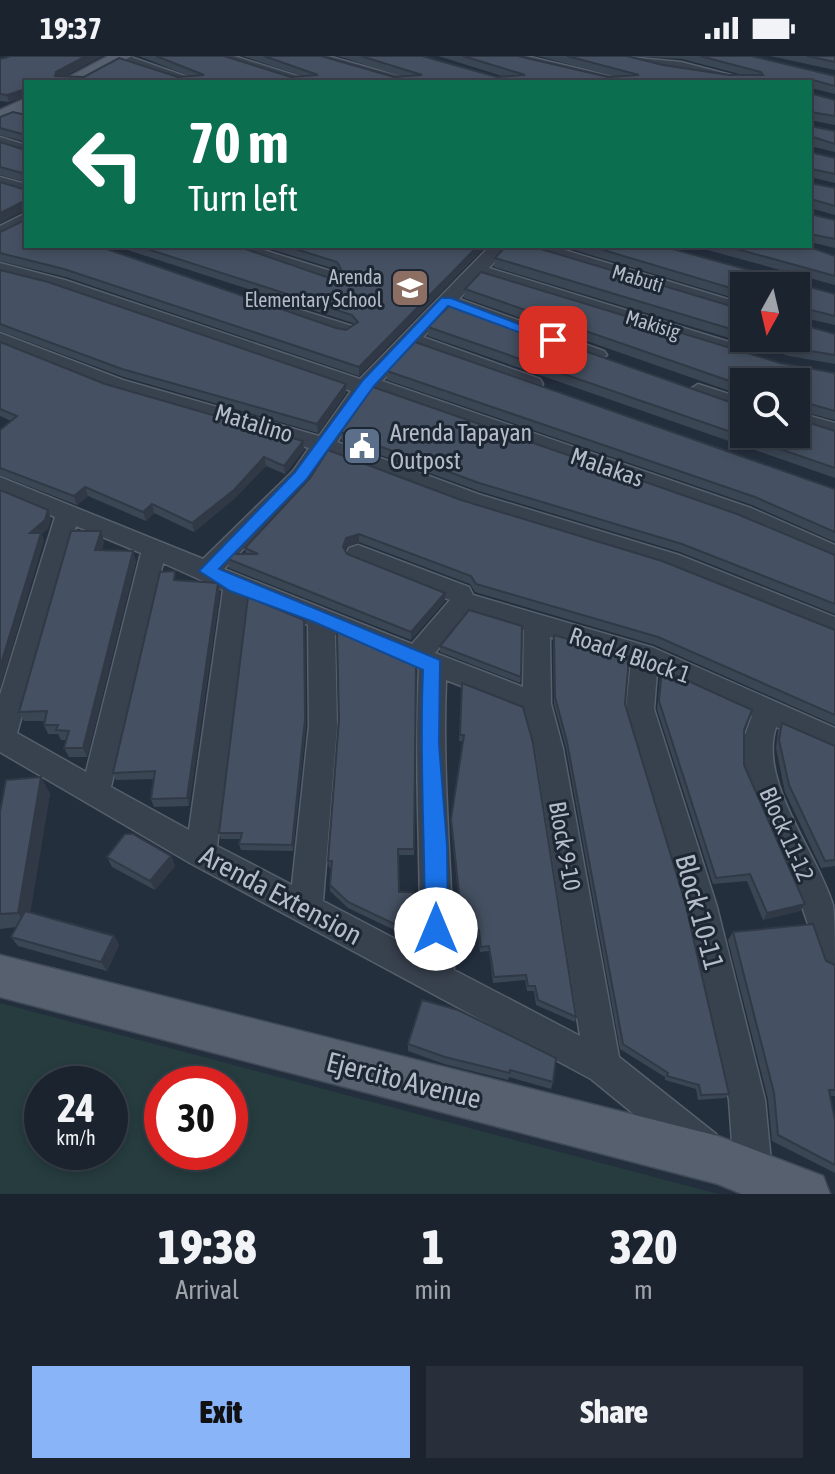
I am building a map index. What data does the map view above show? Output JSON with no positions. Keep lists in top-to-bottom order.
{
  "streets": {
    "main road": ["Ejercito Avenue"],
    "street": [
      "Mabuti",
      "Makisig",
      "Matalino",
      "Malakas",
      "Road 4 Block 1",
      "Block 11-12",
      "Block 9-10",
      "Arenda Extension",
      "Block 10-11"
    ]
  },
  "crossings": [
    ["Road 4 Block 1", "Block 11-12"],
    ["Road 4 Block 1", "Block 9-10"],
    ["Road 4 Block 1", "Block 10-11"],
    ["Block 9-10", "Arenda Extension"],
    ["Arenda Extension", "Block 10-11"],
    ["Arenda Extension", "Ejercito Avenue"],
    ["Block 10-11", "Ejercito Avenue"]
  ],
  "places": {
    "school or university": ["Arenda Elementary School"],
    "public building": ["Arenda Tapayan Outpost"]
  },
  "north": "bottom",
  "page": {
    "status": "19:37",
    "turn": ["70 m", "Turn left"],
    "speed": "24 km/h",
    "limit": "30",
    "eta": [
      "19:38",
      "Arrival",
      "1",
      "min",
      "320",
      "m"
    ],
    "buttons": ["Exit", "Share"]
  }
}
